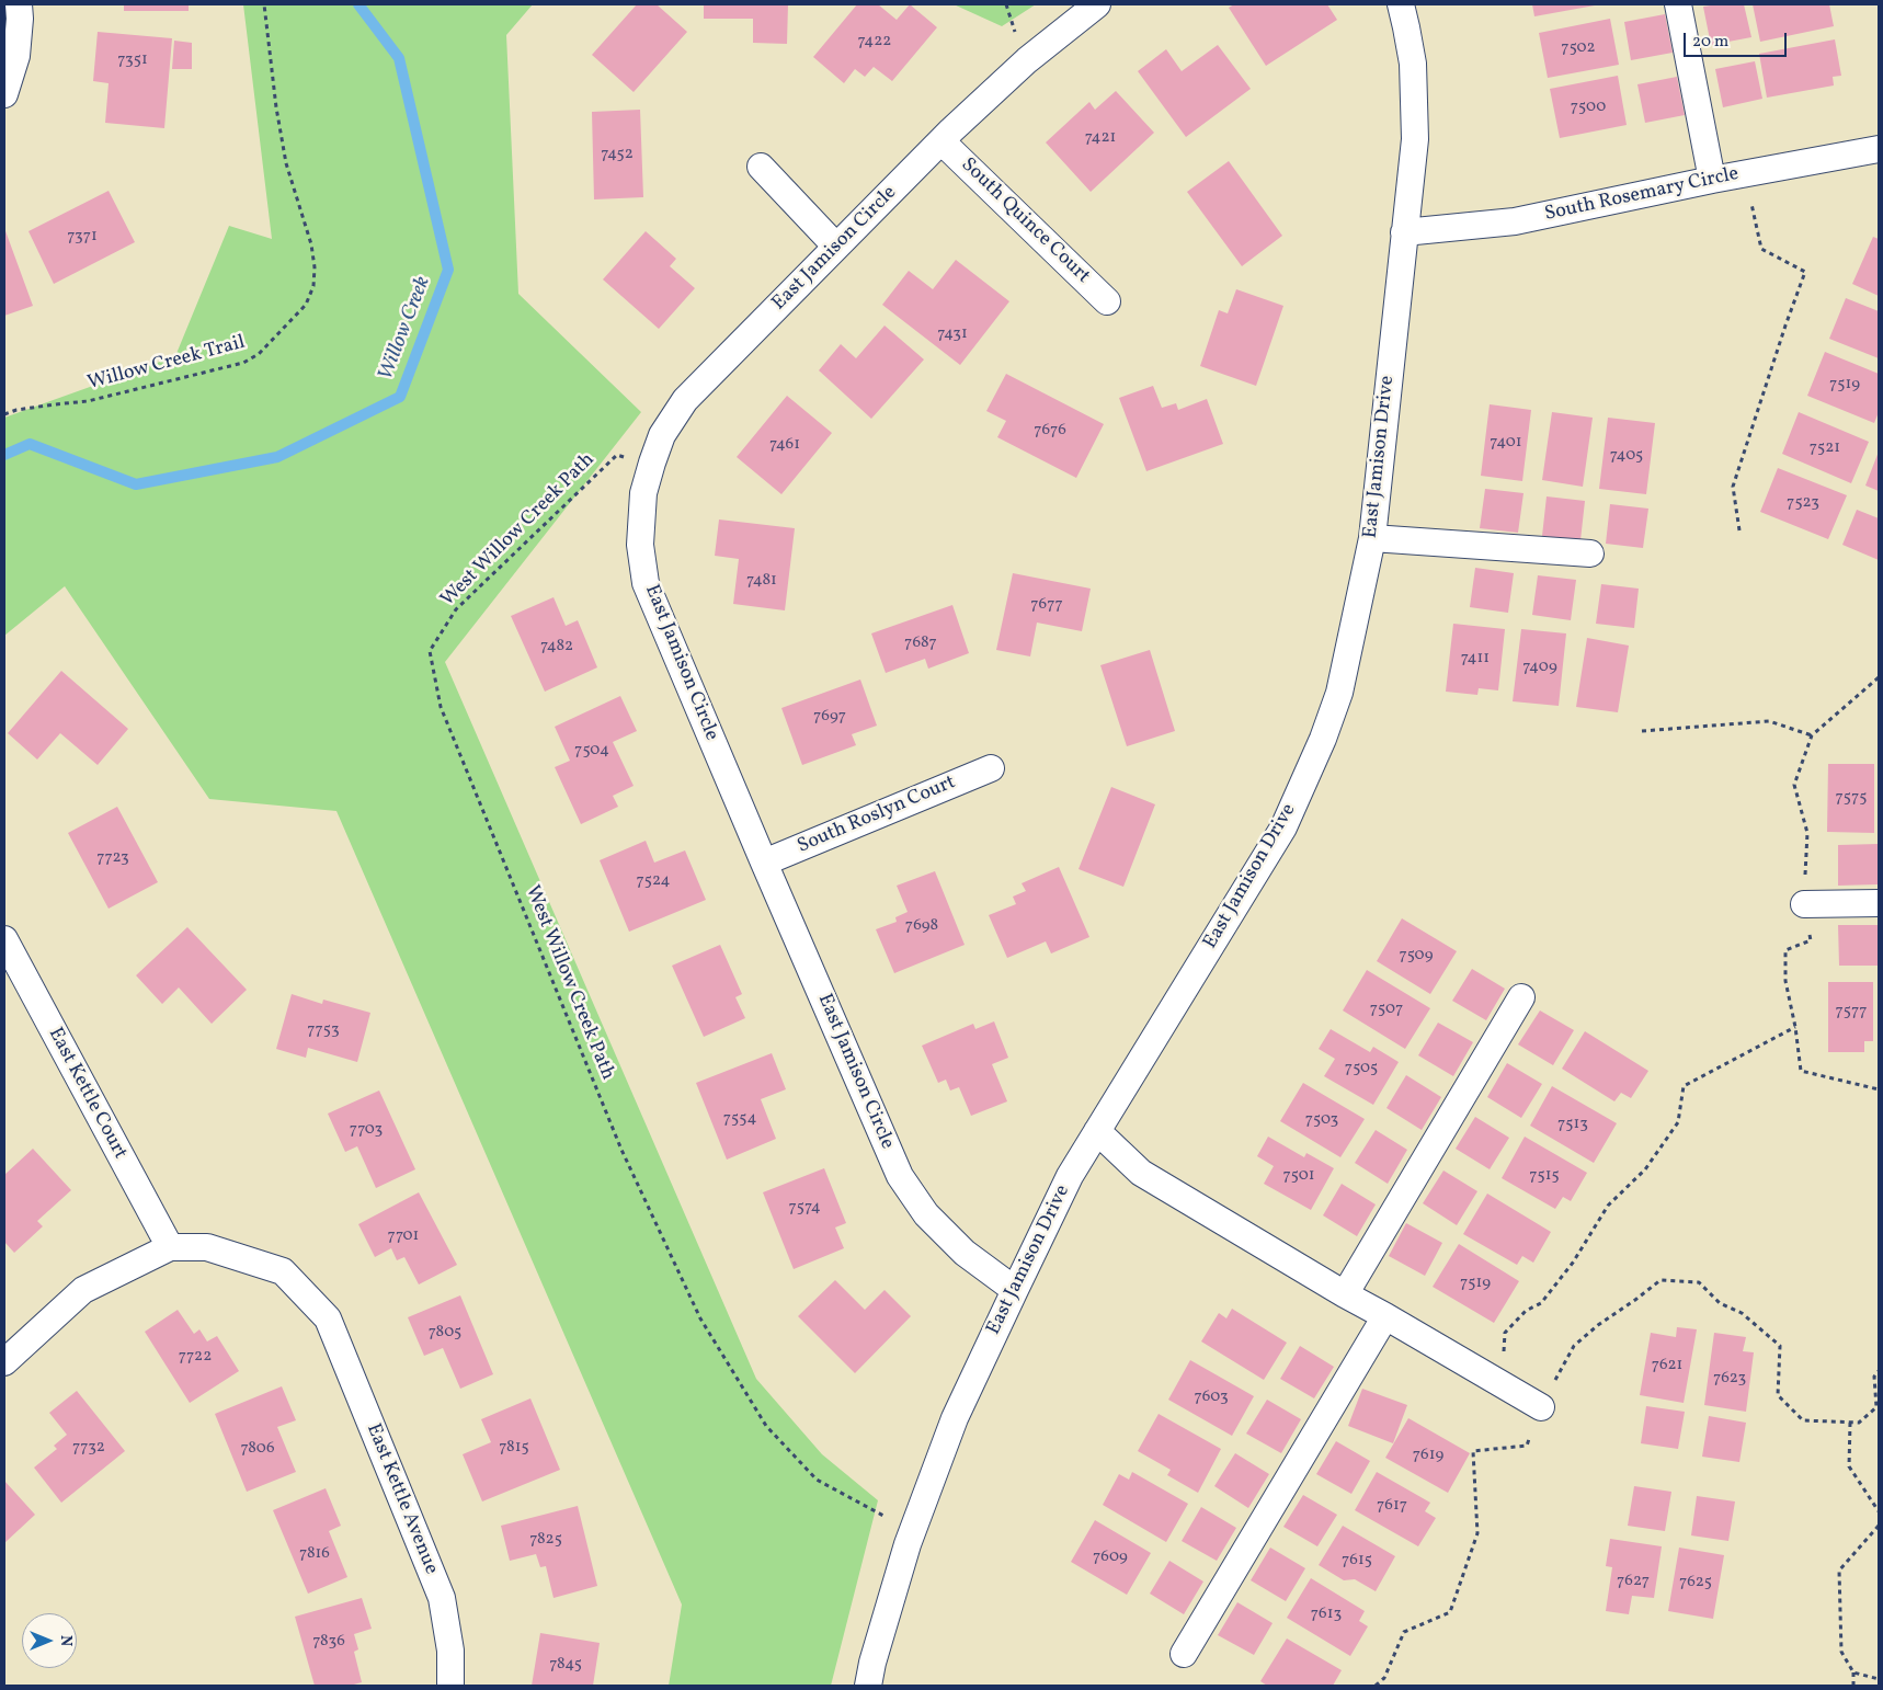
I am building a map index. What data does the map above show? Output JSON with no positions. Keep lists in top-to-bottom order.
{
  "streets": {
    "street": [
      "South Rosemary Circle",
      "South Quince Court",
      "East Jamison Circle",
      "East Jamison Drive",
      "South Roslyn Court",
      "East Kettle Court",
      "East Kettle Avenue"
    ],
    "path": ["Willow Creek Trail", "West Willow Creek Path"]
  },
  "crossings": [
    ["South Rosemary Circle", "East Jamison Drive"],
    ["South Quince Court", "East Jamison Circle"],
    ["East Jamison Circle", "East Jamison Drive"],
    ["East Jamison Circle", "West Willow Creek Path"],
    ["East Jamison Circle", "South Roslyn Court"],
    ["East Jamison Drive", "West Willow Creek Path"],
    ["East Kettle Court", "East Kettle Avenue"]
  ],
  "water": ["Willow Creek"],
  "house_numbers": [
    "7422",
    "7502",
    "7351",
    "7500",
    "7421",
    "7452",
    "7371",
    "7431",
    "7519",
    "7676",
    "7401",
    "7461",
    "7521",
    "7405",
    "7523",
    "7481",
    "7677",
    "7687",
    "7482",
    "7411",
    "7409",
    "7697",
    "7504",
    "7575",
    "7723",
    "7524",
    "7698",
    "7509",
    "7507",
    "7577",
    "7753",
    "7505",
    "7554",
    "7503",
    "7513",
    "7703",
    "7501",
    "7515",
    "7574",
    "7701",
    "7519",
    "7805",
    "7722",
    "7621",
    "7623",
    "7603",
    "7732",
    "7815",
    "7806",
    "7619",
    "7617",
    "7825",
    "7816",
    "7609",
    "7615",
    "7627",
    "7625",
    "7613",
    "7836",
    "7845"
  ],
  "scale_bar": "20 m",
  "north": "right"
}
